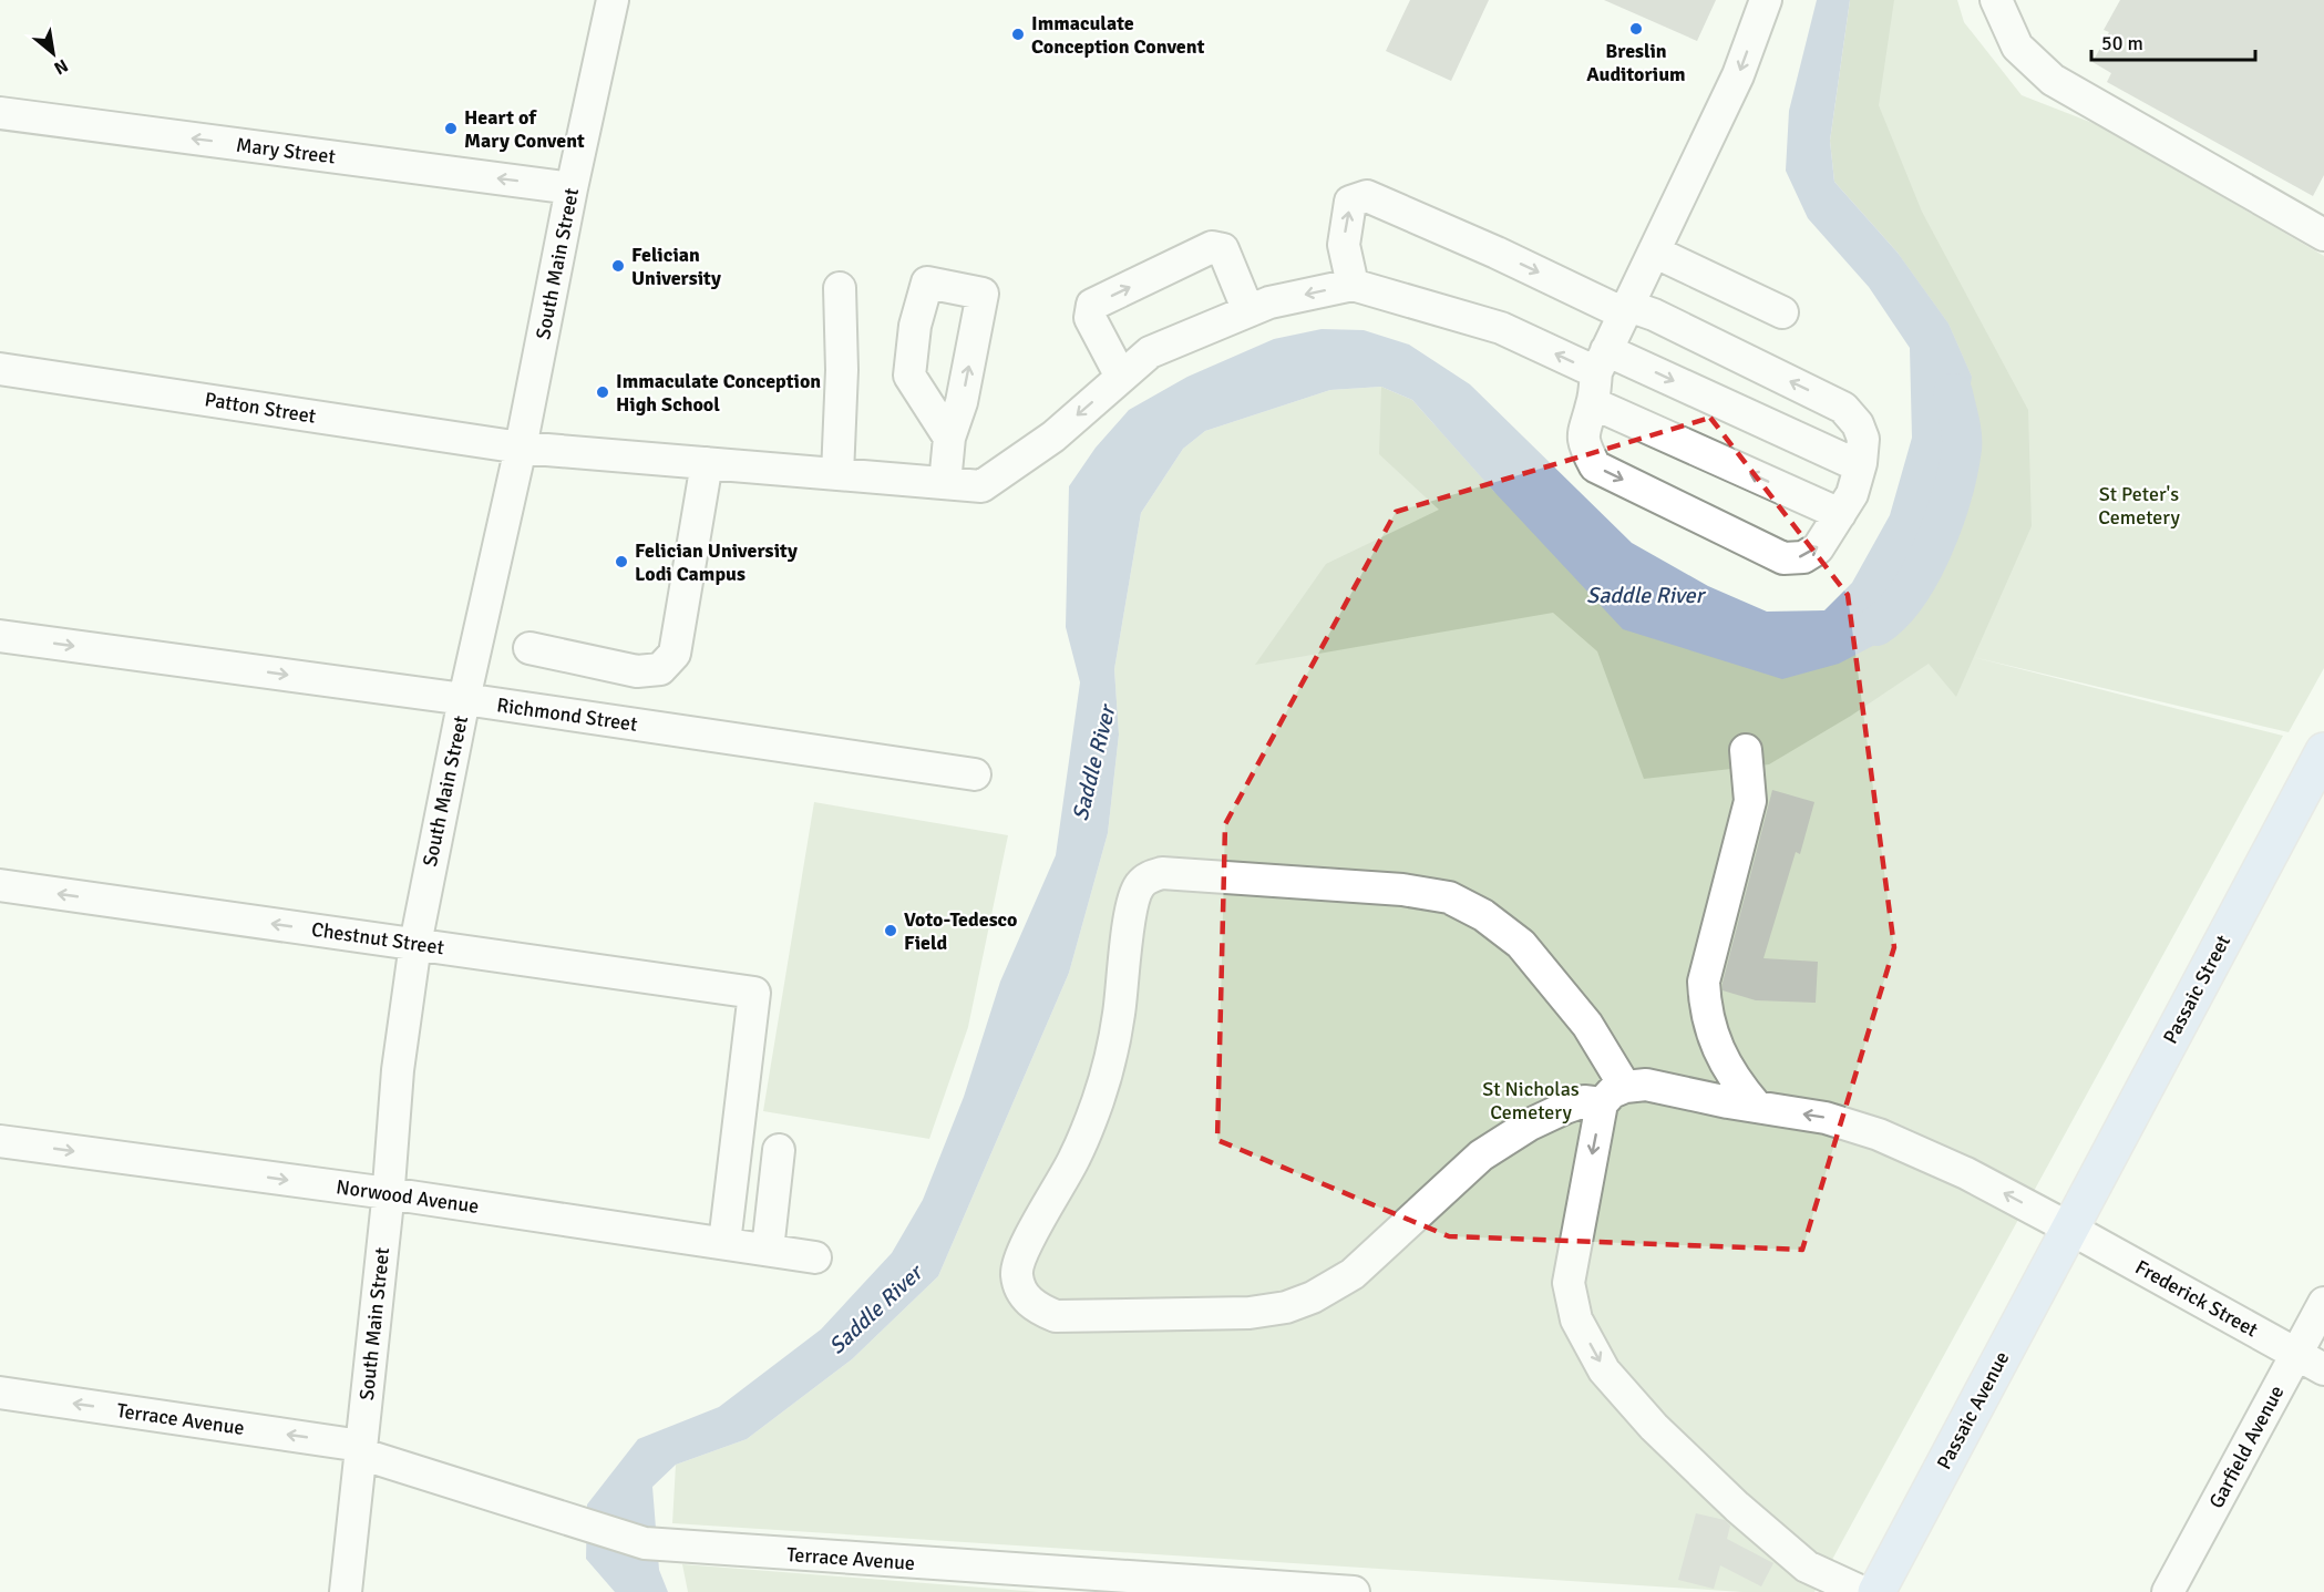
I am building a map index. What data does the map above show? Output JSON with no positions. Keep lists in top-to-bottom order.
{
  "streets": {
    "main road": ["Passaic Street", "Passaic Avenue"],
    "street": [
      "Mary Street",
      "South Main Street",
      "Patton Street",
      "Richmond Street",
      "Chestnut Street",
      "Norwood Avenue",
      "Frederick Street",
      "Terrace Avenue",
      "Garfield Avenue"
    ]
  },
  "crossings": [
    ["Mary Street", "South Main Street"],
    ["South Main Street", "Patton Street"],
    ["South Main Street", "Richmond Street"],
    ["South Main Street", "Chestnut Street"],
    ["South Main Street", "Norwood Avenue"],
    ["South Main Street", "Terrace Avenue"],
    ["Chestnut Street", "Norwood Avenue"],
    ["Passaic Street", "Frederick Street"],
    ["Passaic Street", "Passaic Avenue"],
    ["Frederick Street", "Passaic Avenue"],
    ["Frederick Street", "Garfield Avenue"]
  ],
  "one_way": [
    "Mary Street",
    "Richmond Street",
    "Chestnut Street",
    "Norwood Avenue"
  ],
  "water": ["Saddle River"],
  "parks": ["St Peter's Cemetery", "St Nicholas Cemetery"],
  "places": [
    "Breslin Auditorium",
    "Immaculate Conception Convent",
    "Heart of Mary Convent",
    "Felician University",
    "Immaculate Conception High School",
    "Felician University Lodi Campus",
    "Voto-Tedesco Field"
  ],
  "scale_bar": "50 m",
  "north": "bottom right"
}
